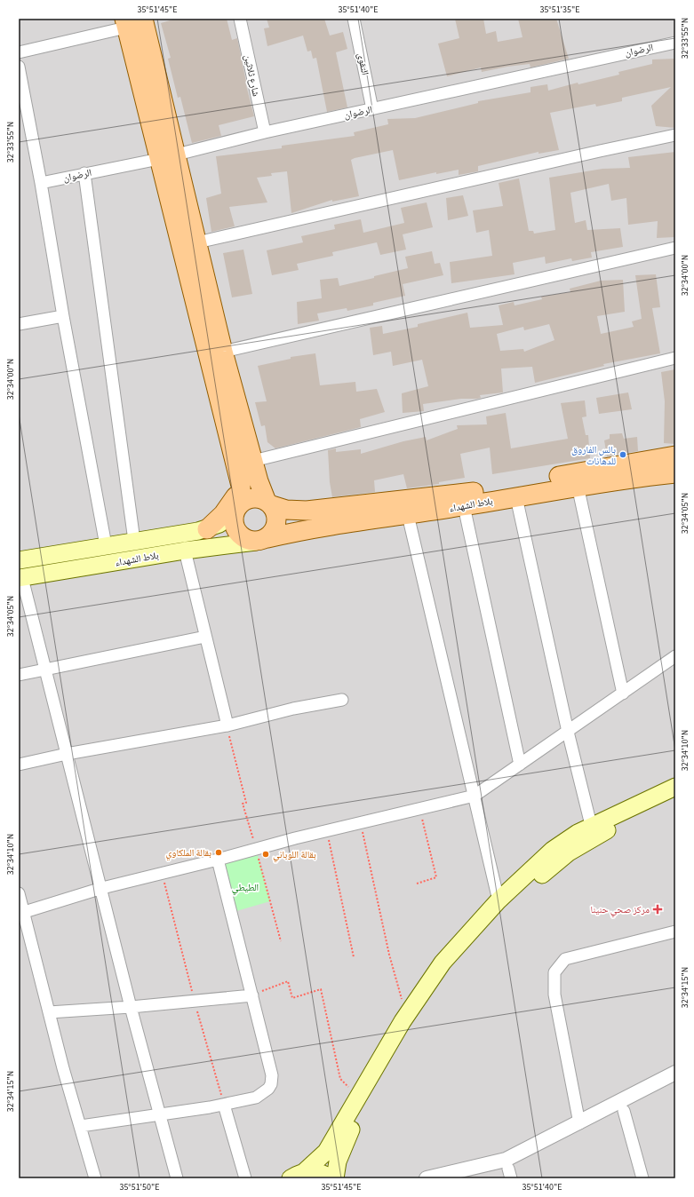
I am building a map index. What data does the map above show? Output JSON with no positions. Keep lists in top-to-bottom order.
{
  "streets": {
    "main road": ["بلاط الشهداء"],
    "street": ["الرضوان", "التقوى", "شارع ثلاثين"]
  },
  "crossings": [
    ["الرضوان", "التقوى"],
    ["الرضوان", "شارع ثلاثين"]
  ],
  "parks": ["الطيطي"],
  "places": {
    "other": ["بالس الفاروق للدهانات", "بقالة الملكاوي", "بقالة اللوباني"],
    "health": ["مركز صحي حنينا"]
  },
  "coordinates": [
    "35°51'45\"E",
    "35°51'40\"E",
    "35°51'35\"E",
    "32°33'55\"N",
    "32°34'00\"N",
    "32°34'05\"N",
    "32°34'10\"N",
    "32°34'15\"N",
    "35°51'50\"E"
  ]
}
